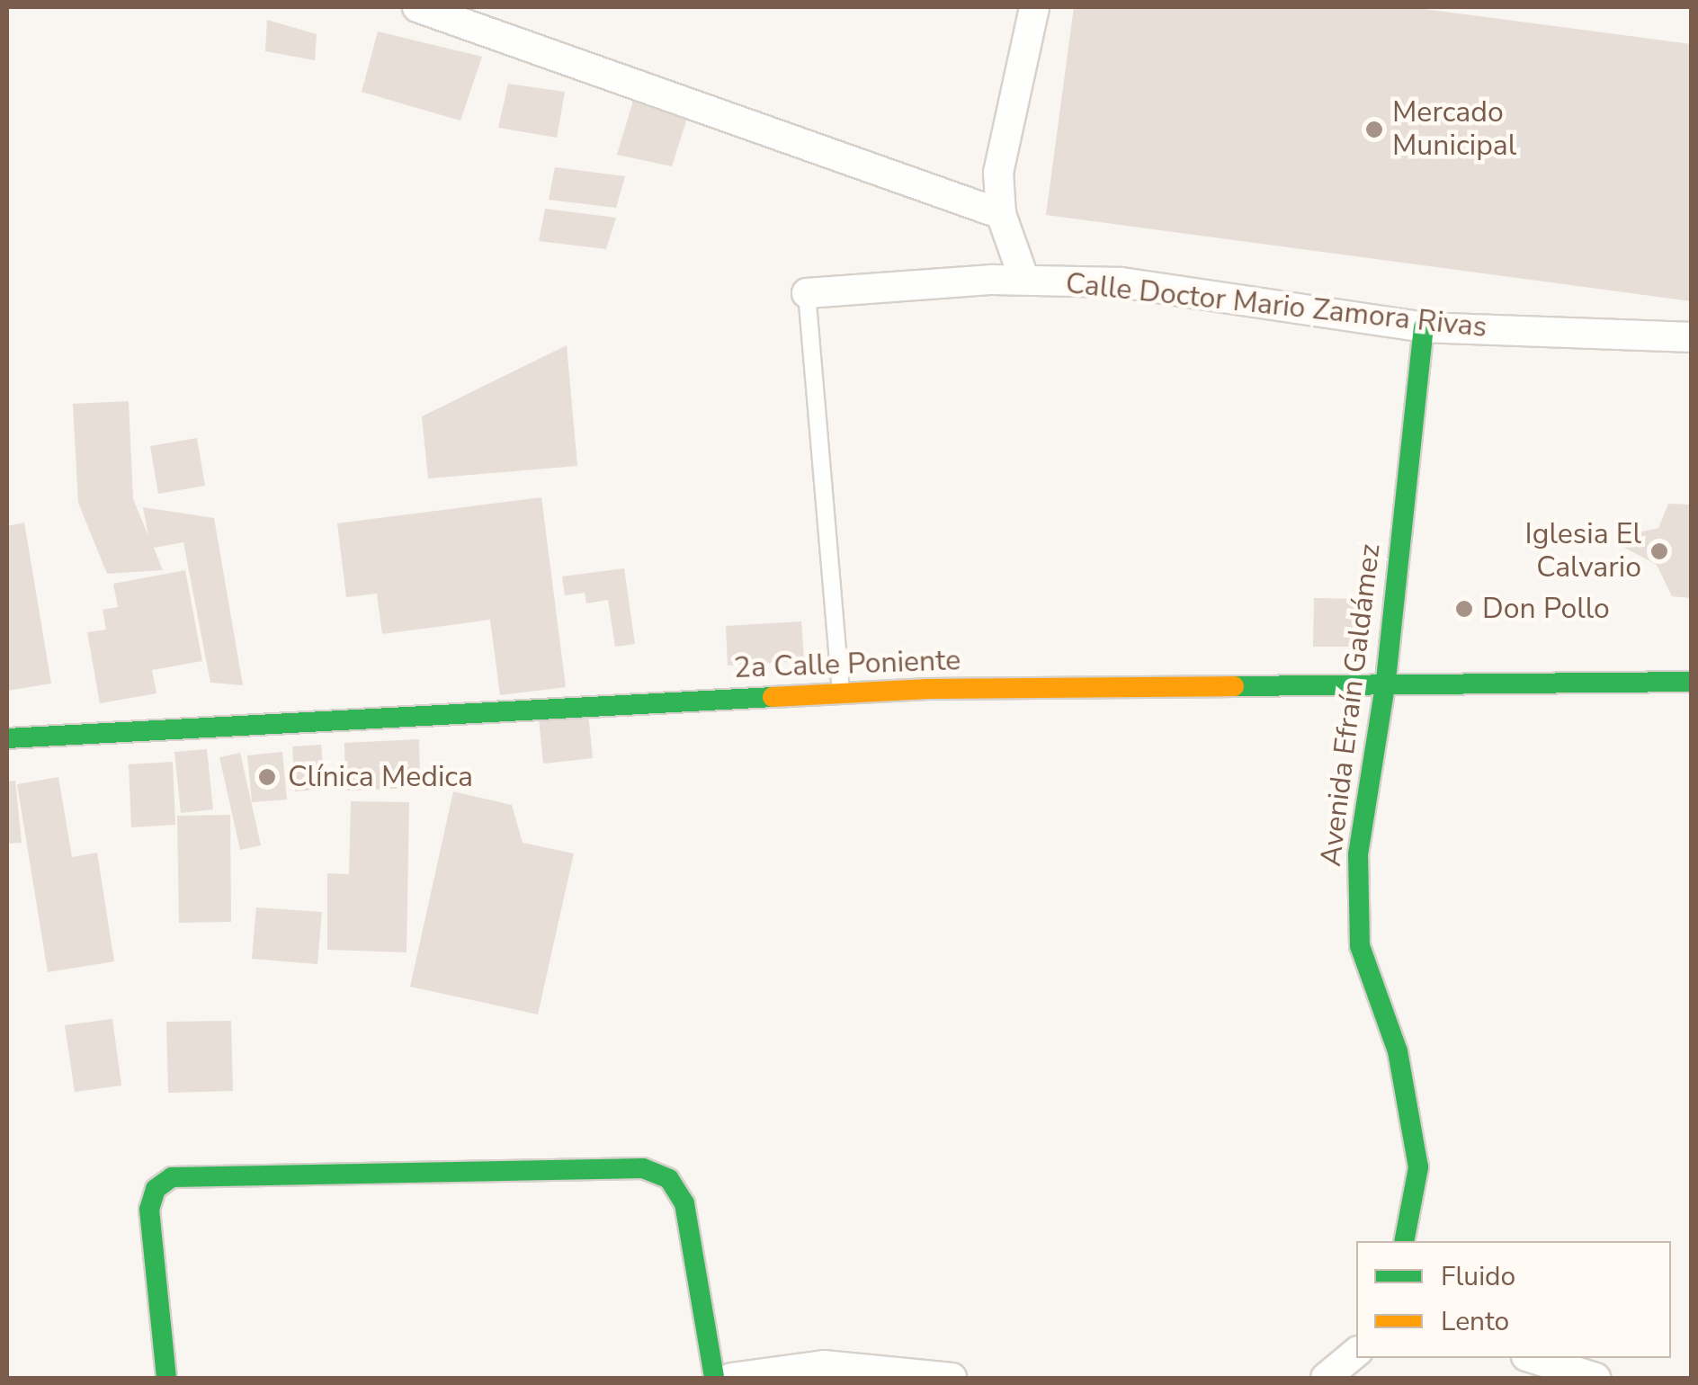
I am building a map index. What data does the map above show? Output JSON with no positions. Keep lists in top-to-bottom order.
{
  "streets": {
    "street": ["Calle Doctor Mario Zamora Rivas", "2a Calle Poniente", "Avenida Efraín Galdámez"]
  },
  "crossings": [
    ["Calle Doctor Mario Zamora Rivas", "Avenida Efraín Galdámez"],
    ["2a Calle Poniente", "Avenida Efraín Galdámez"]
  ],
  "places": [
    "Mercado Municipal",
    "Iglesia El Calvario",
    "Don Pollo",
    "Clínica Medica"
  ],
  "legend": ["Fluido", "Lento"]
}
